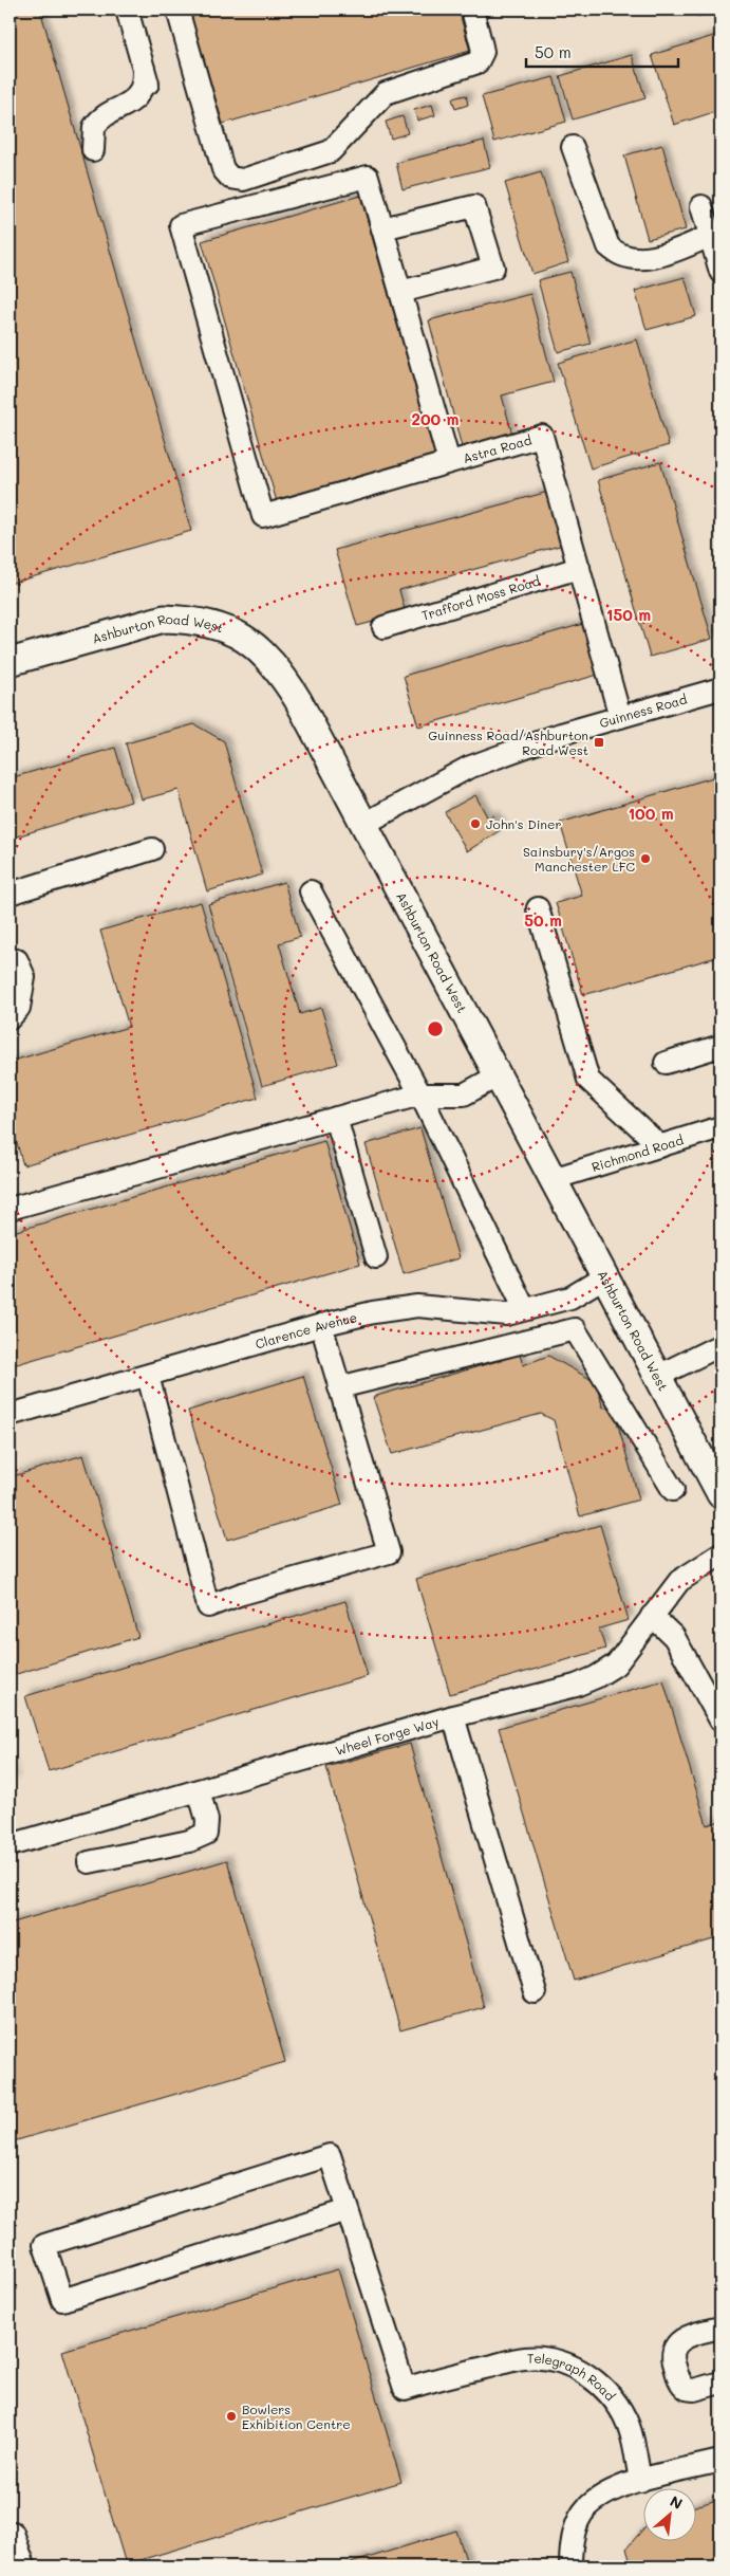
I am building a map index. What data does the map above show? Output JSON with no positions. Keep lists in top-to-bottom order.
{
  "streets": {
    "main road": ["Ashburton Road West"],
    "street": [
      "Astra Road",
      "Trafford Moss Road",
      "Guinness Road",
      "Richmond Road",
      "Clarence Avenue",
      "Wheel Forge Way",
      "Telegraph Road"
    ]
  },
  "crossings": [
    ["Astra Road", "Trafford Moss Road"],
    ["Astra Road", "Guinness Road"],
    ["Ashburton Road West", "Guinness Road"],
    ["Ashburton Road West", "Richmond Road"],
    ["Ashburton Road West", "Clarence Avenue"]
  ],
  "places": {
    "transit": ["Guinness Road/Ashburton Road West"],
    "other": ["John's Diner", "Sainsbury's/Argos Manchester LFC", "Bowlers Exhibition Centre"]
  },
  "scale_bar": "50 m",
  "north": "top right",
  "rings": [
    "200 m",
    "150 m",
    "100 m",
    "50 m"
  ]
}
